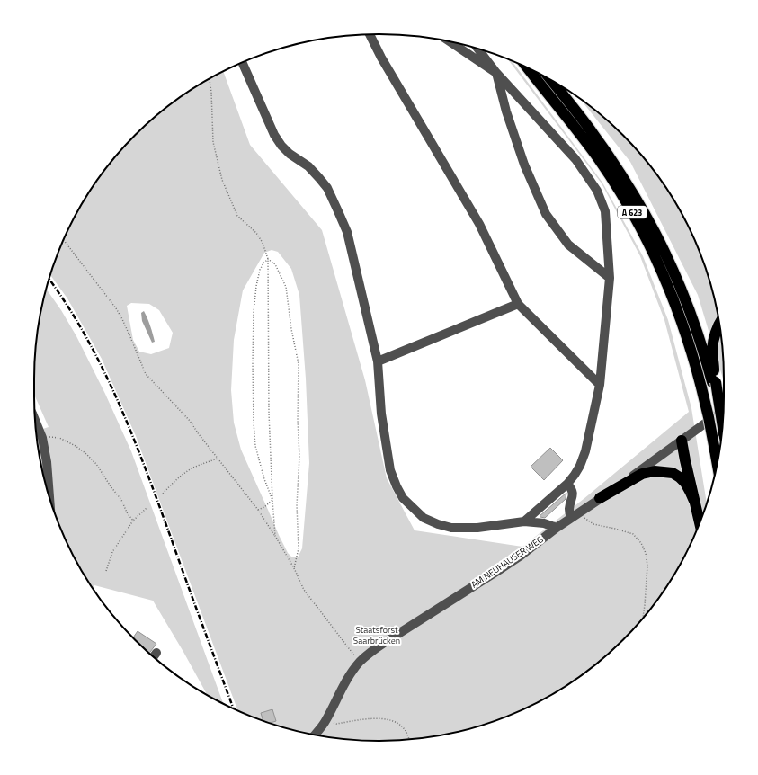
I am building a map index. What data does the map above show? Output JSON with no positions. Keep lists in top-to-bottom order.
{
  "streets": {
    "highway": ["A 623"],
    "street": ["AM NEUHAUSER WEG"]
  },
  "parks": ["Staatsforst Saarbrücken"]
}
